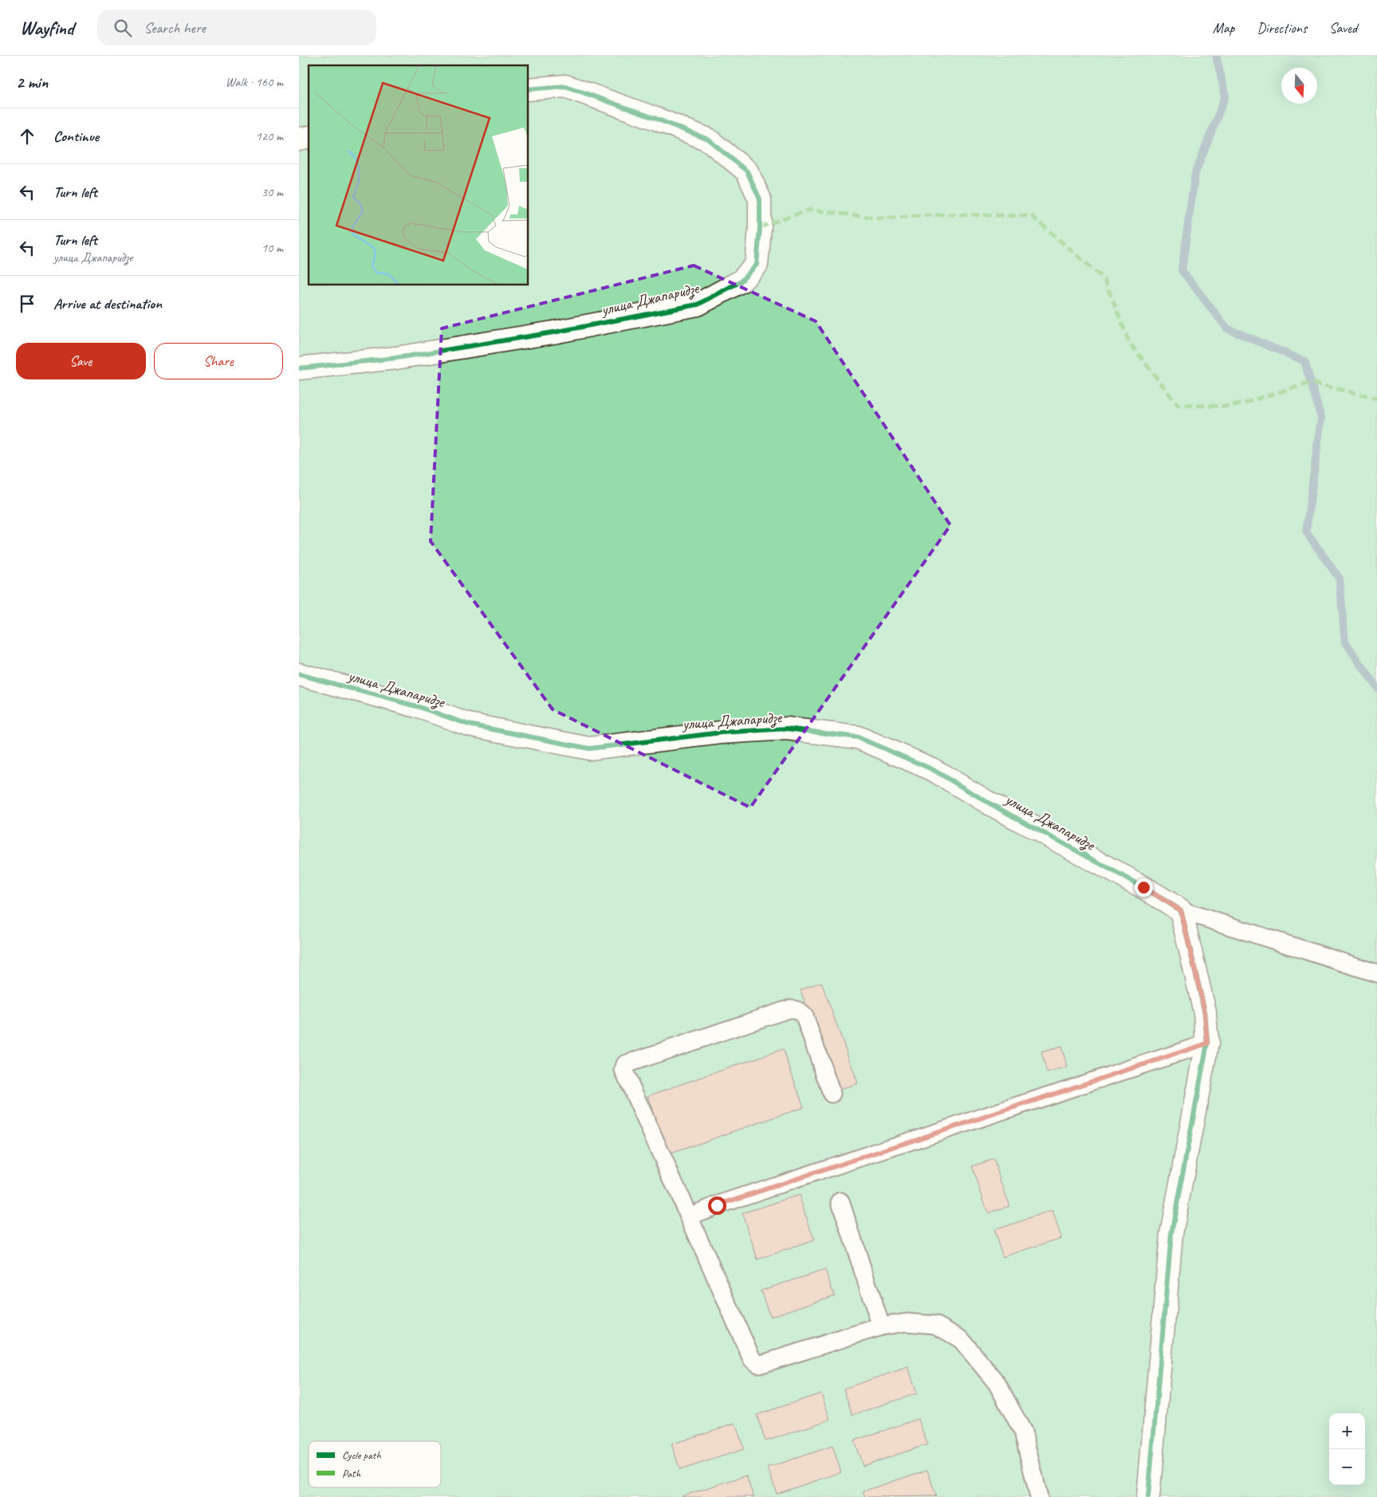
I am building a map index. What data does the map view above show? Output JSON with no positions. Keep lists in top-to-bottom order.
{
  "streets": {
    "street": ["улица Джапаридзе"]
  },
  "legend": ["Cycle path", "Path"],
  "north": "bottom",
  "page": {
    "header": "Wayfind",
    "search": "Search here",
    "nav": ["Map", "Directions", "Saved"],
    "heading": ["2 min", "Walk · 160 m"],
    "list": [
      ["Continue", "120 m"],
      ["Turn left", "30 m"],
      ["Turn left", "улица Джапаридзе", "10 m"],
      "Arrive at destination"
    ],
    "buttons": ["Save", "Share"],
    "map_buttons": ["+", "−"]
  }
}
